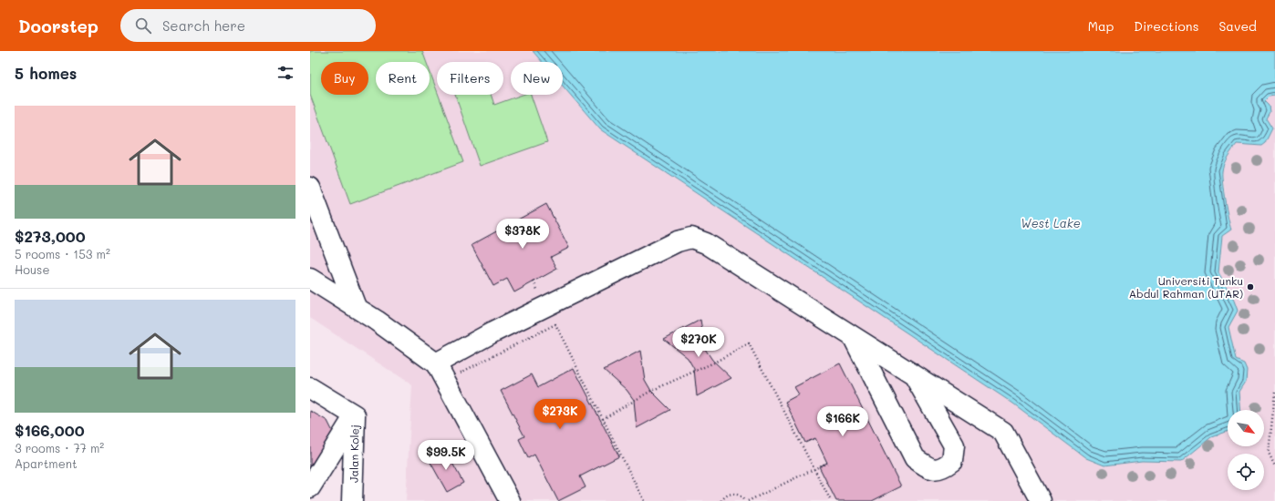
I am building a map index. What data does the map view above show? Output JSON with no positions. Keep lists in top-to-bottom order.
{
  "streets": {
    "lane": ["Jalan Kolej"]
  },
  "water": ["West Lake"],
  "places": ["Universiti Tunku Abdul Rahman (UTAR)"],
  "north": "bottom right",
  "page": {
    "header": "Doorstep",
    "search": "Search here",
    "nav": ["Map", "Directions", "Saved"],
    "heading": "5 homes",
    "chip": [
      "Buy",
      "Rent",
      "Filters",
      "New"
    ],
    "list": [
      {
        "name": "$273,000",
        "note": "5 rooms · 153 m² · House"
      },
      {
        "name": "$166,000",
        "note": "3 rooms · 77 m² · Apartment"
      }
    ],
    "price": [
      "$378K",
      "$270K",
      "$273K",
      "$166K",
      "$99.5K"
    ]
  }
}
